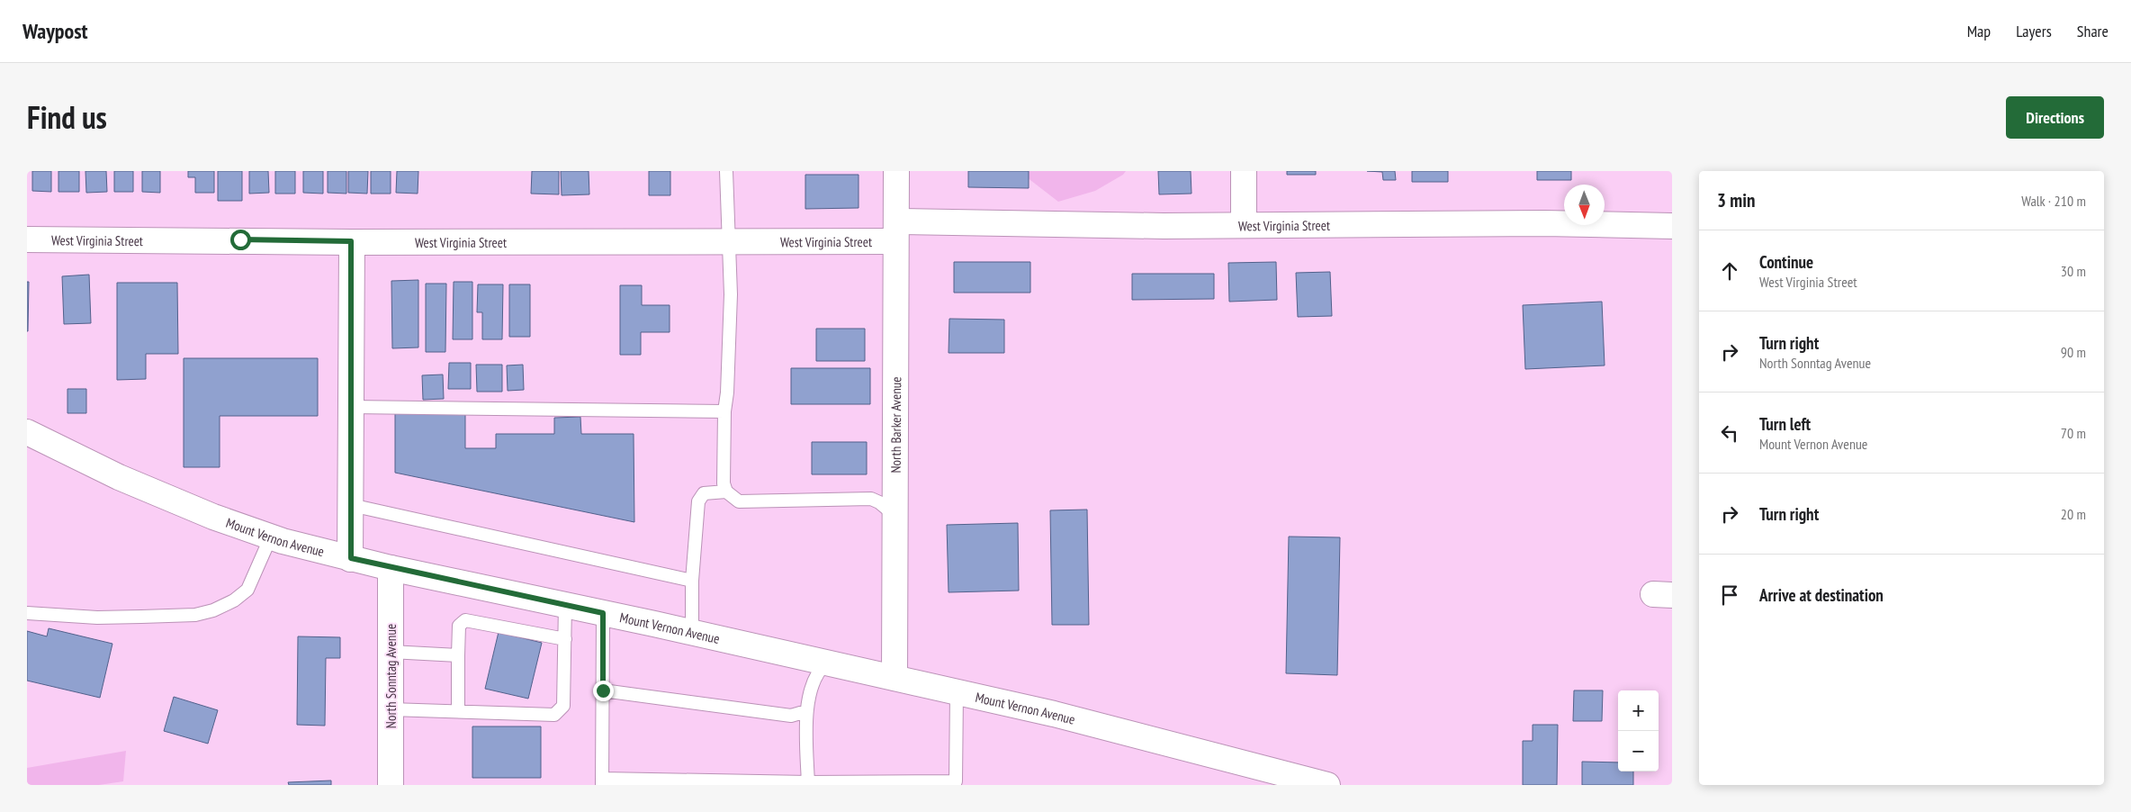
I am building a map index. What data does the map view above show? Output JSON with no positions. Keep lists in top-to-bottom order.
{
  "streets": {
    "street": [
      "West Virginia Street",
      "North Barker Avenue",
      "Mount Vernon Avenue",
      "North Sonntag Avenue"
    ]
  },
  "crossings": [
    ["West Virginia Street", "North Barker Avenue"],
    ["North Barker Avenue", "Mount Vernon Avenue"],
    ["Mount Vernon Avenue", "North Sonntag Avenue"]
  ],
  "north": "bottom",
  "page": {
    "header": "Waypost",
    "nav": ["Map", "Layers", "Share"],
    "title": "Find us",
    "buttons": "Directions",
    "heading": ["3 min", "Walk · 210 m"],
    "list": [
      ["Continue", "West Virginia Street", "30 m"],
      ["Turn right", "North Sonntag Avenue", "90 m"],
      ["Turn left", "Mount Vernon Avenue", "70 m"],
      ["Turn right", "20 m"],
      "Arrive at destination"
    ],
    "map_buttons": ["+", "−"]
  }
}
